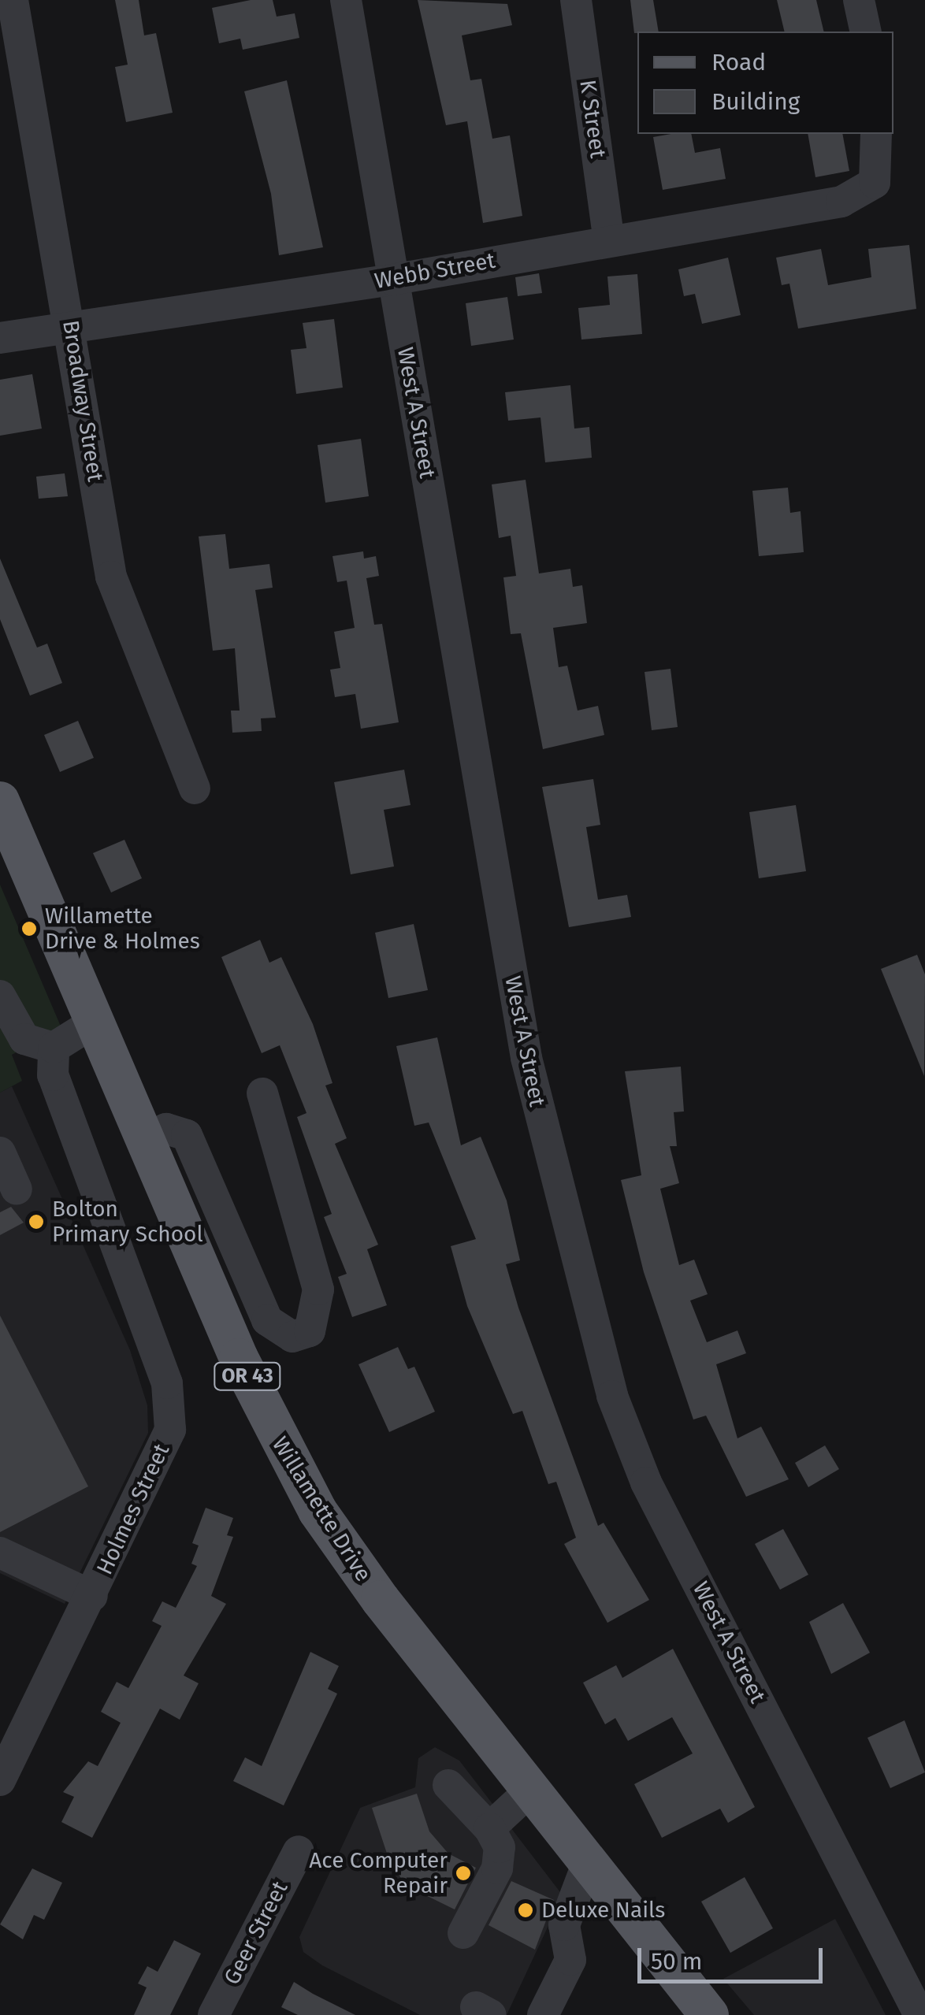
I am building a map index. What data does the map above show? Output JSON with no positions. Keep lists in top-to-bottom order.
{
  "streets": {
    "main road": ["OR 43", "Willamette Drive"],
    "street": [
      "K Street",
      "Webb Street",
      "Broadway Street",
      "West A Street",
      "Holmes Street",
      "Geer Street"
    ]
  },
  "crossings": [
    ["K Street", "Webb Street"],
    ["Webb Street", "Broadway Street"],
    ["Webb Street", "West A Street"]
  ],
  "places": [
    "Willamette Drive & Holmes",
    "Bolton Primary School",
    "Ace Computer Repair",
    "Deluxe Nails"
  ],
  "legend": ["Road", "Building"],
  "scale_bar": "50 m"
}
